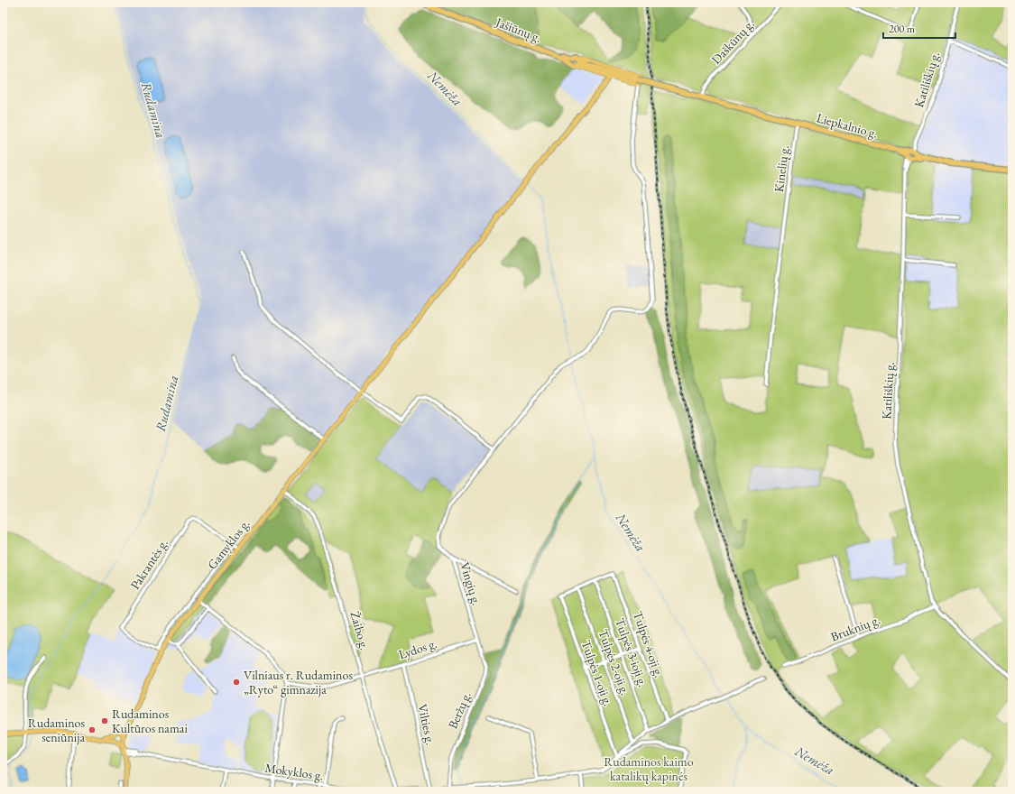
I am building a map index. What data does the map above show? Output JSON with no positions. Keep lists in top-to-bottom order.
{
  "streets": {
    "highway": ["Jašiūnų g.", "Liepkalnio g."],
    "main road": ["Gamyklos g."],
    "street": [
      "Daškūnų g.",
      "Katiliškių g.",
      "Kinelių g.",
      "Pakrantės g.",
      "Vingių g.",
      "Bruknių g.",
      "Žaibo g.",
      "Tulpės 4-oji g.",
      "Lydos g.",
      "Tulpės 3-ioji g.",
      "Tulpės 2-oji g.",
      "Tulpės 1-oji g.",
      "Beržų g.",
      "Vilties g.",
      "Mokyklos g."
    ]
  },
  "crossings": [
    ["Jašiūnų g.", "Daškūnų g."],
    ["Jašiūnų g.", "Liepkalnio g."],
    ["Daškūnų g.", "Liepkalnio g."],
    ["Katiliškių g.", "Liepkalnio g."],
    ["Katiliškių g.", "Bruknių g."],
    ["Liepkalnio g.", "Kinelių g."],
    ["Gamyklos g.", "Pakrantės g."],
    ["Gamyklos g.", "Žaibo g."],
    ["Vingių g.", "Lydos g."],
    ["Vingių g.", "Beržų g."],
    ["Žaibo g.", "Lydos g."],
    ["Žaibo g.", "Mokyklos g."],
    ["Tulpės 4-oji g.", "Tulpės 3-ioji g."],
    ["Tulpės 4-oji g.", "Mokyklos g."],
    ["Lydos g.", "Beržų g."],
    ["Lydos g.", "Vilties g."],
    ["Tulpės 3-ioji g.", "Mokyklos g."],
    ["Tulpės 2-oji g.", "Tulpės 1-oji g."],
    ["Tulpės 2-oji g.", "Mokyklos g."],
    ["Tulpės 1-oji g.", "Mokyklos g."],
    ["Beržų g.", "Mokyklos g."],
    ["Vilties g.", "Mokyklos g."]
  ],
  "water": ["Nemėža", "Rudamina"],
  "parks": ["Rudaminos kaimo katalikų kapinės"],
  "places": ["Vilniaus r. Rudaminos „Ryto“ gimnazija", "Rudaminos Kultūros namai", "Rudaminos seniūnija"],
  "scale_bar": "200 m"
}
